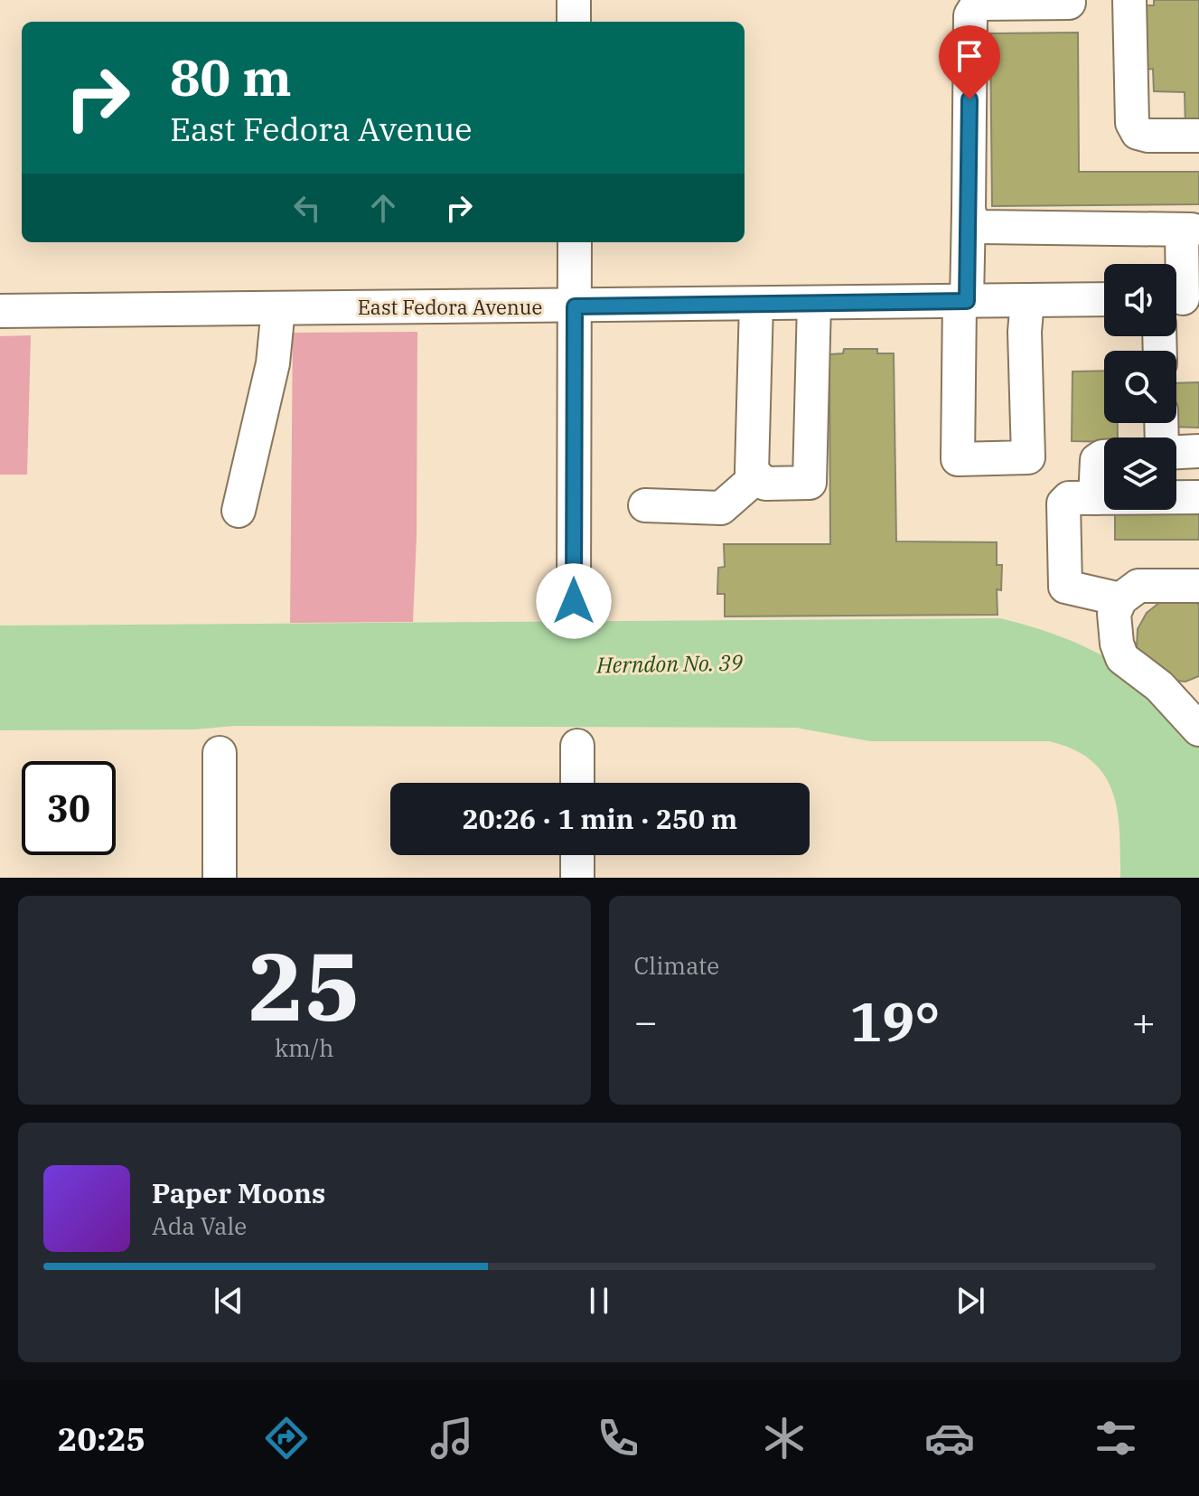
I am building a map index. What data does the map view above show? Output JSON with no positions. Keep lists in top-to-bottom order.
{
  "streets": {
    "street": ["East Fedora Avenue"]
  },
  "water": ["Herndon No. 39"],
  "page": {
    "turn": ["80 m", "East Fedora Avenue"],
    "limit": "30",
    "trip": "20:26 · 1 min · 250 m",
    "tile": [
      ["25", "km/h"],
      "Climate"
    ],
    "heat": ["−", "19°", "+"],
    "song": ["Paper Moons", "Ada Vale"],
    "tabs": "20:25"
  }
}
